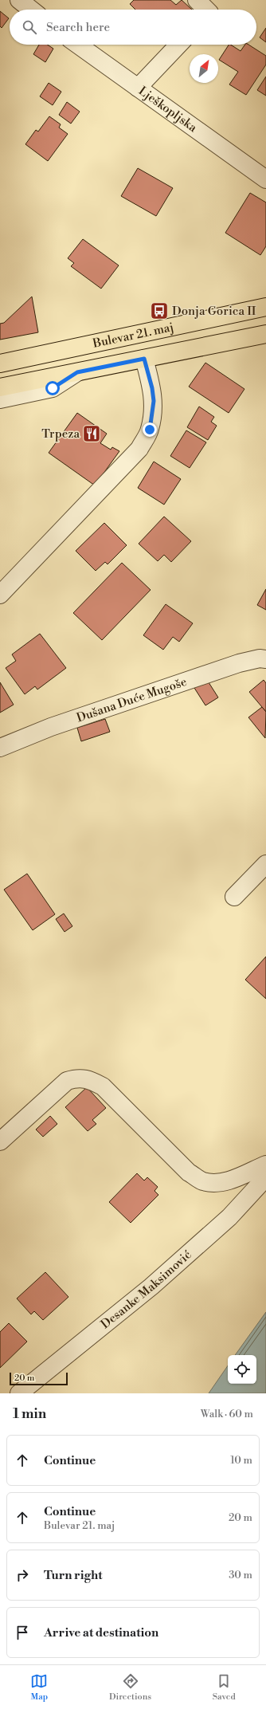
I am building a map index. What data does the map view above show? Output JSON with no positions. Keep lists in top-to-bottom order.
{
  "streets": {
    "main road": ["Bulevar 21. maj"],
    "street": ["Lješkopljska", "Dušana Duće Mugoše", "Desanke Maksimović"]
  },
  "places": {
    "bus stop": ["Donja Gorica II"],
    "restaurant": ["Trpeza"]
  },
  "scale_bar": "20 m",
  "north": "top right",
  "page": {
    "search": "Search here",
    "scale": "20 m",
    "heading": ["1 min", "Walk · 60 m"],
    "list": [
      ["Continue", "10 m"],
      ["Continue", "Bulevar 21. maj", "20 m"],
      ["Turn right", "30 m"],
      "Arrive at destination"
    ],
    "nav": ["Map", "Directions", "Saved"]
  }
}
